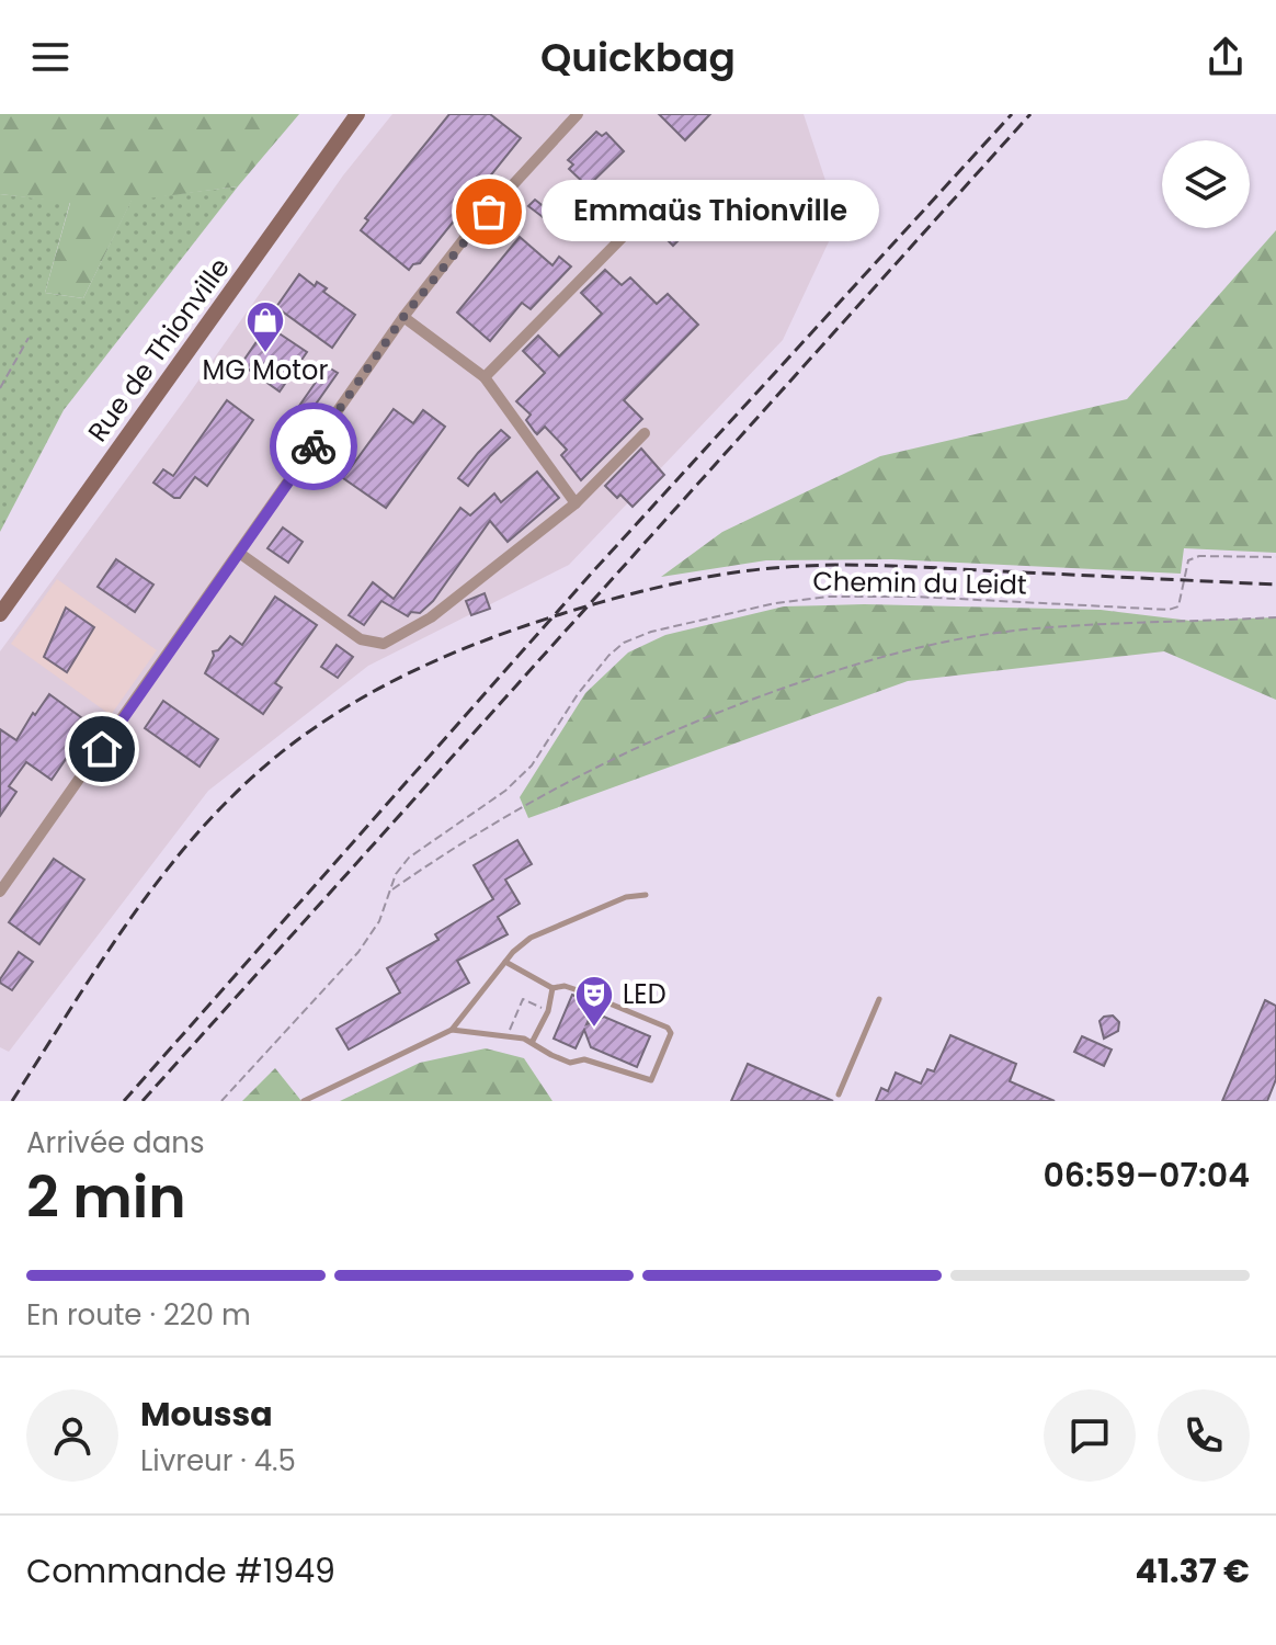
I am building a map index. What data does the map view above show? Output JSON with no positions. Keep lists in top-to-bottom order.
{
  "streets": {
    "main road": ["Rue de Thionville"],
    "path": ["Chemin du Leidt"]
  },
  "places": {
    "other": ["Emmaüs Thionville"],
    "shop": ["MG Motor"],
    "theatre": ["LED"]
  },
  "page": {
    "header": "Quickbag",
    "bubble": "Emmaüs Thionville",
    "heading": ["2 min", "Arrivée dans", "06:59–07:04"],
    "panel": [
      "Moussa",
      "Livreur · 4.5",
      "Commande #1949",
      "41.37 €"
    ],
    "bar": "En route · 220 m"
  }
}
